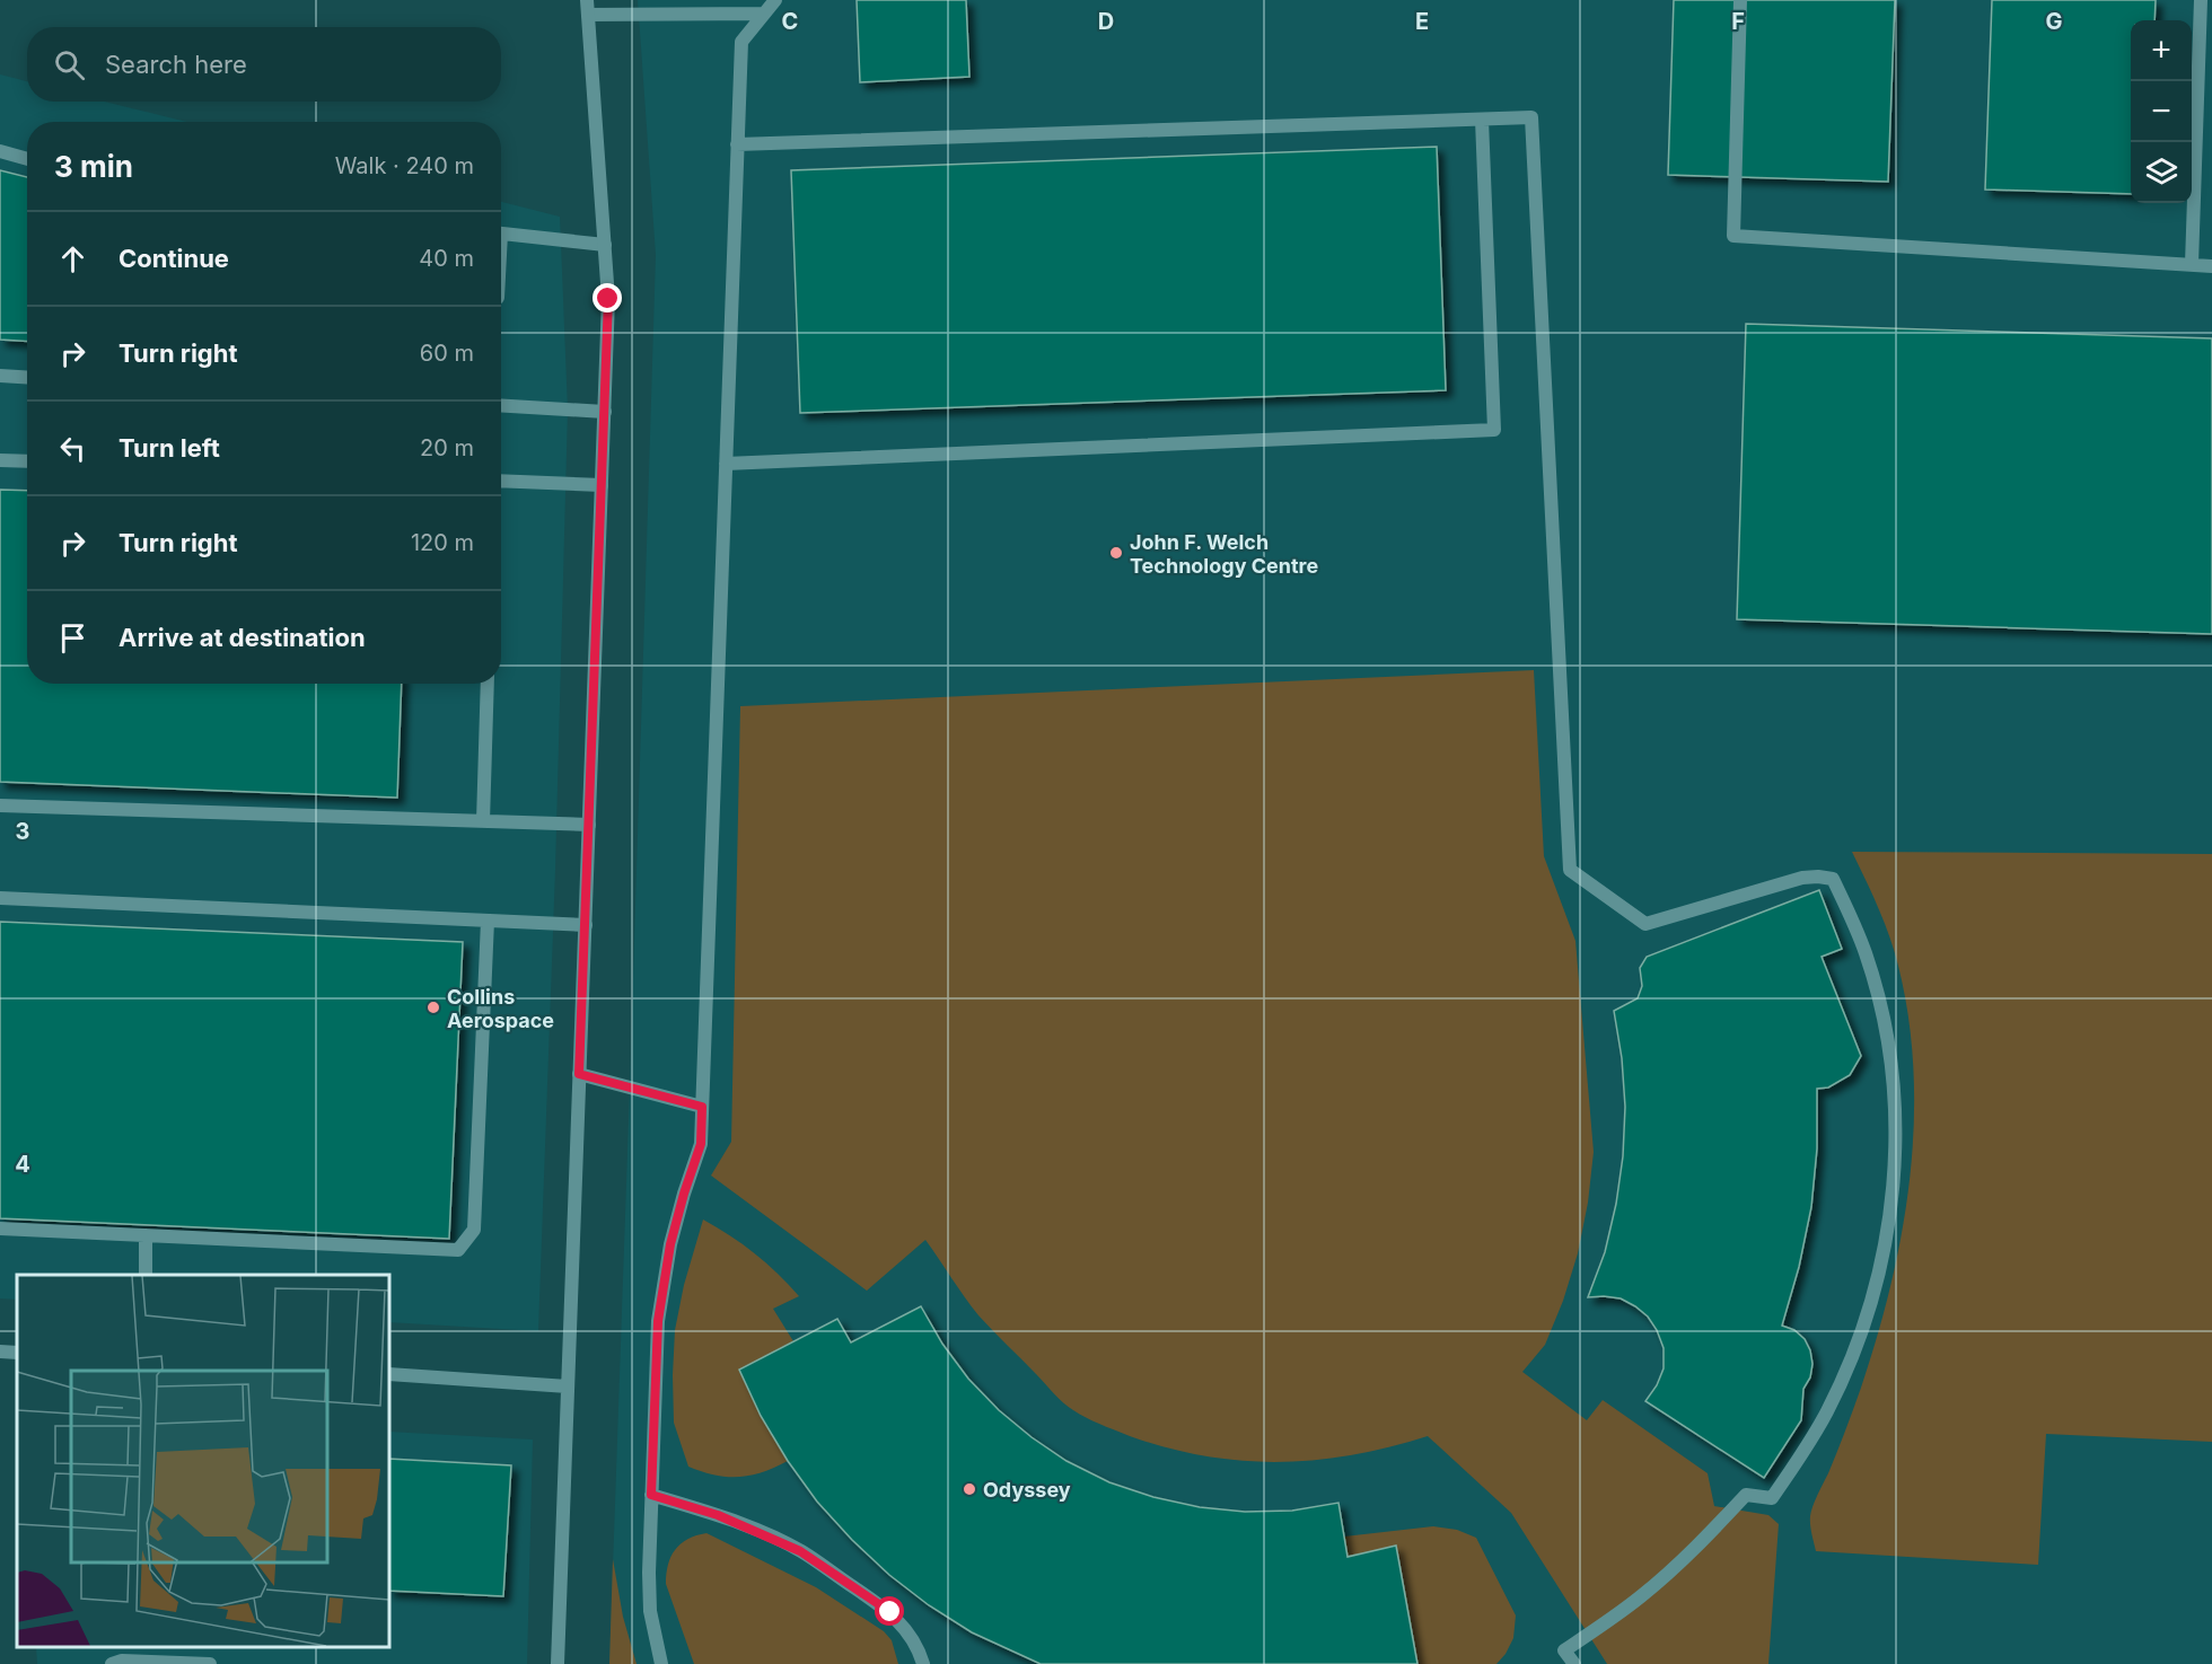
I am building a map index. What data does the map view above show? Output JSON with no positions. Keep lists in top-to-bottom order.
{
  "places": ["John F. Welch Technology Centre", "Collins Aerospace", "Odyssey"],
  "page": {
    "map_buttons": ["+", "−"],
    "search": "Search here",
    "heading": ["3 min", "Walk · 240 m"],
    "list": [
      ["Continue", "40 m"],
      ["Turn right", "60 m"],
      ["Turn left", "20 m"],
      ["Turn right", "120 m"],
      "Arrive at destination"
    ]
  },
  "grid": {
    "columns": [
      "C",
      "D",
      "E",
      "F",
      "G"
    ],
    "rows": ["3", "4"]
  }
}
